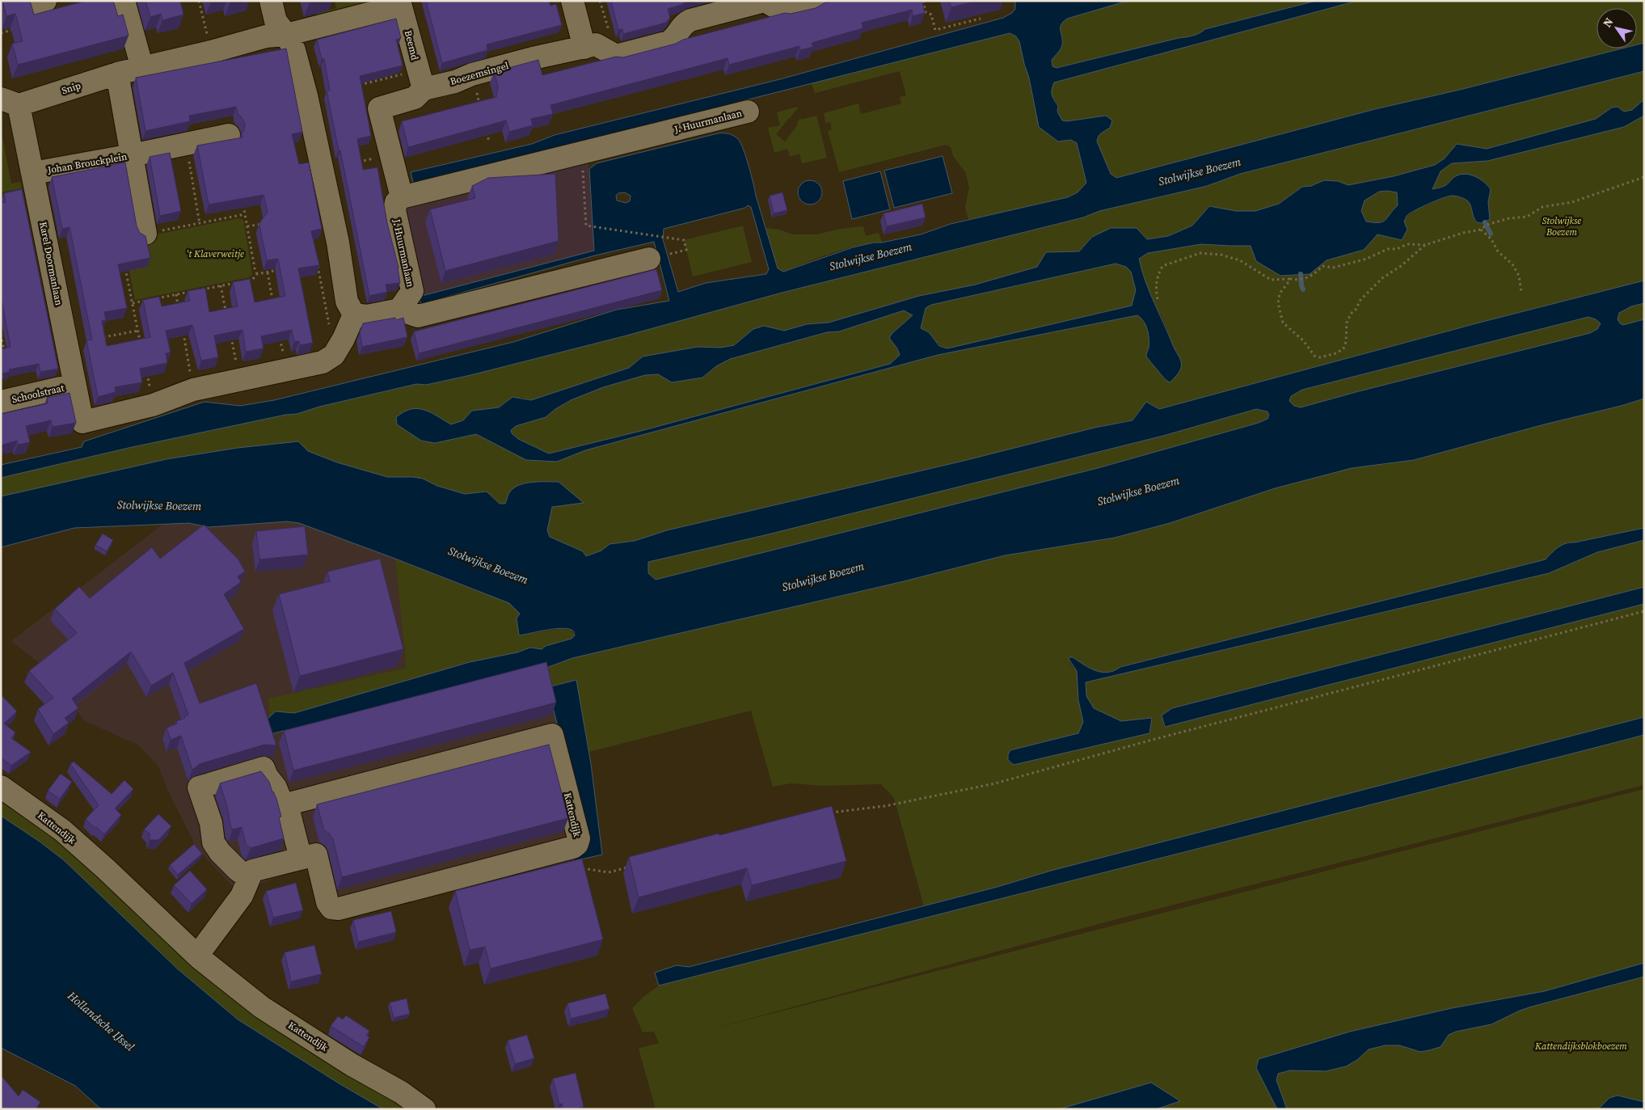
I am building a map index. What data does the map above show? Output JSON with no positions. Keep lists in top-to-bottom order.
{
  "streets": {
    "street": [
      "Beemd",
      "Boezemsingel",
      "Snip",
      "J. Huurmanlaan",
      "Johan Brouckplein",
      "Karel Doormanlaan",
      "Schoolstraat",
      "Kattendijk"
    ]
  },
  "crossings": [
    ["Beemd", "Boezemsingel"],
    ["Beemd", "Snip"],
    ["Snip", "Johan Brouckplein"],
    ["Snip", "Karel Doormanlaan"],
    ["Johan Brouckplein", "Karel Doormanlaan"],
    ["Karel Doormanlaan", "Schoolstraat"]
  ],
  "water": ["Stolwijkse Boezem", "Hollandsche IJssel"],
  "parks": ["Stolwijkse Boezem", "'t Klaverweitje", "Kattendijksblokboezem"],
  "north": "top left"
}
